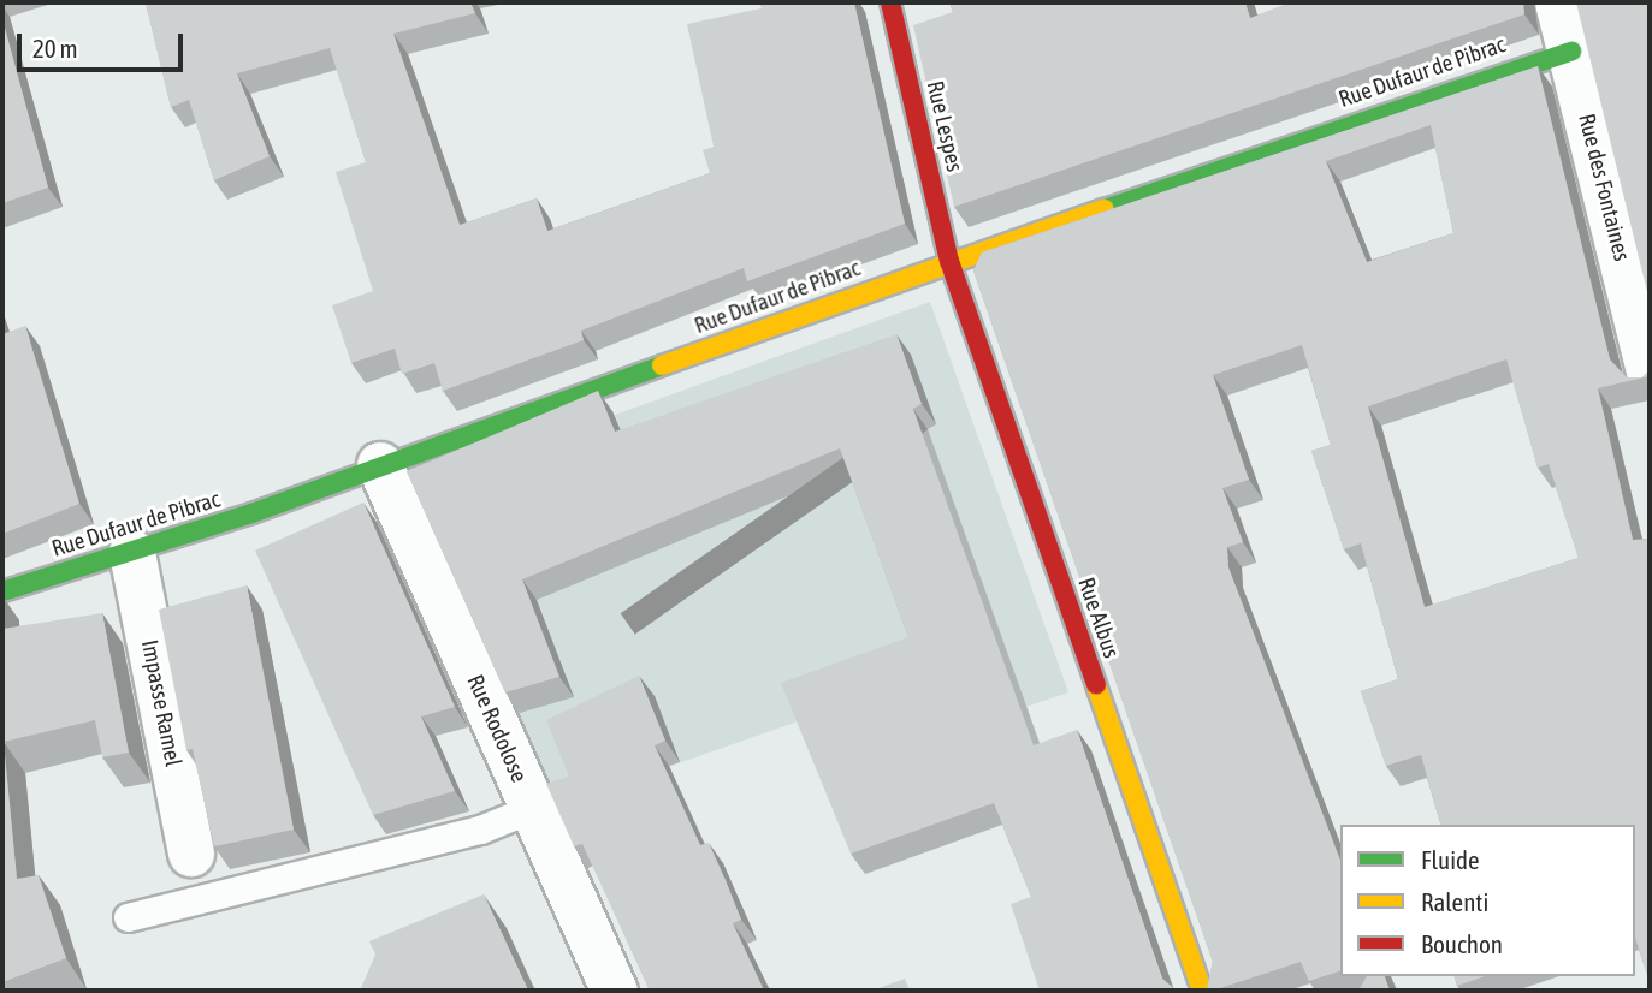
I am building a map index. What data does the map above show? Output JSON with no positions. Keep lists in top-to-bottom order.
{
  "streets": {
    "street": [
      "Rue Dufaur de Pibrac",
      "Rue Lespes",
      "Rue des Fontaines",
      "Rue Albus",
      "Impasse Ramel",
      "Rue Rodolose"
    ]
  },
  "crossings": [
    ["Rue Dufaur de Pibrac", "Rue Lespes"],
    ["Rue Dufaur de Pibrac", "Rue des Fontaines"],
    ["Rue Dufaur de Pibrac", "Rue Albus"],
    ["Rue Dufaur de Pibrac", "Impasse Ramel"],
    ["Rue Dufaur de Pibrac", "Rue Rodolose"],
    ["Rue Lespes", "Rue Albus"]
  ],
  "legend": ["Fluide", "Ralenti", "Bouchon"],
  "scale_bar": "20 m"
}
